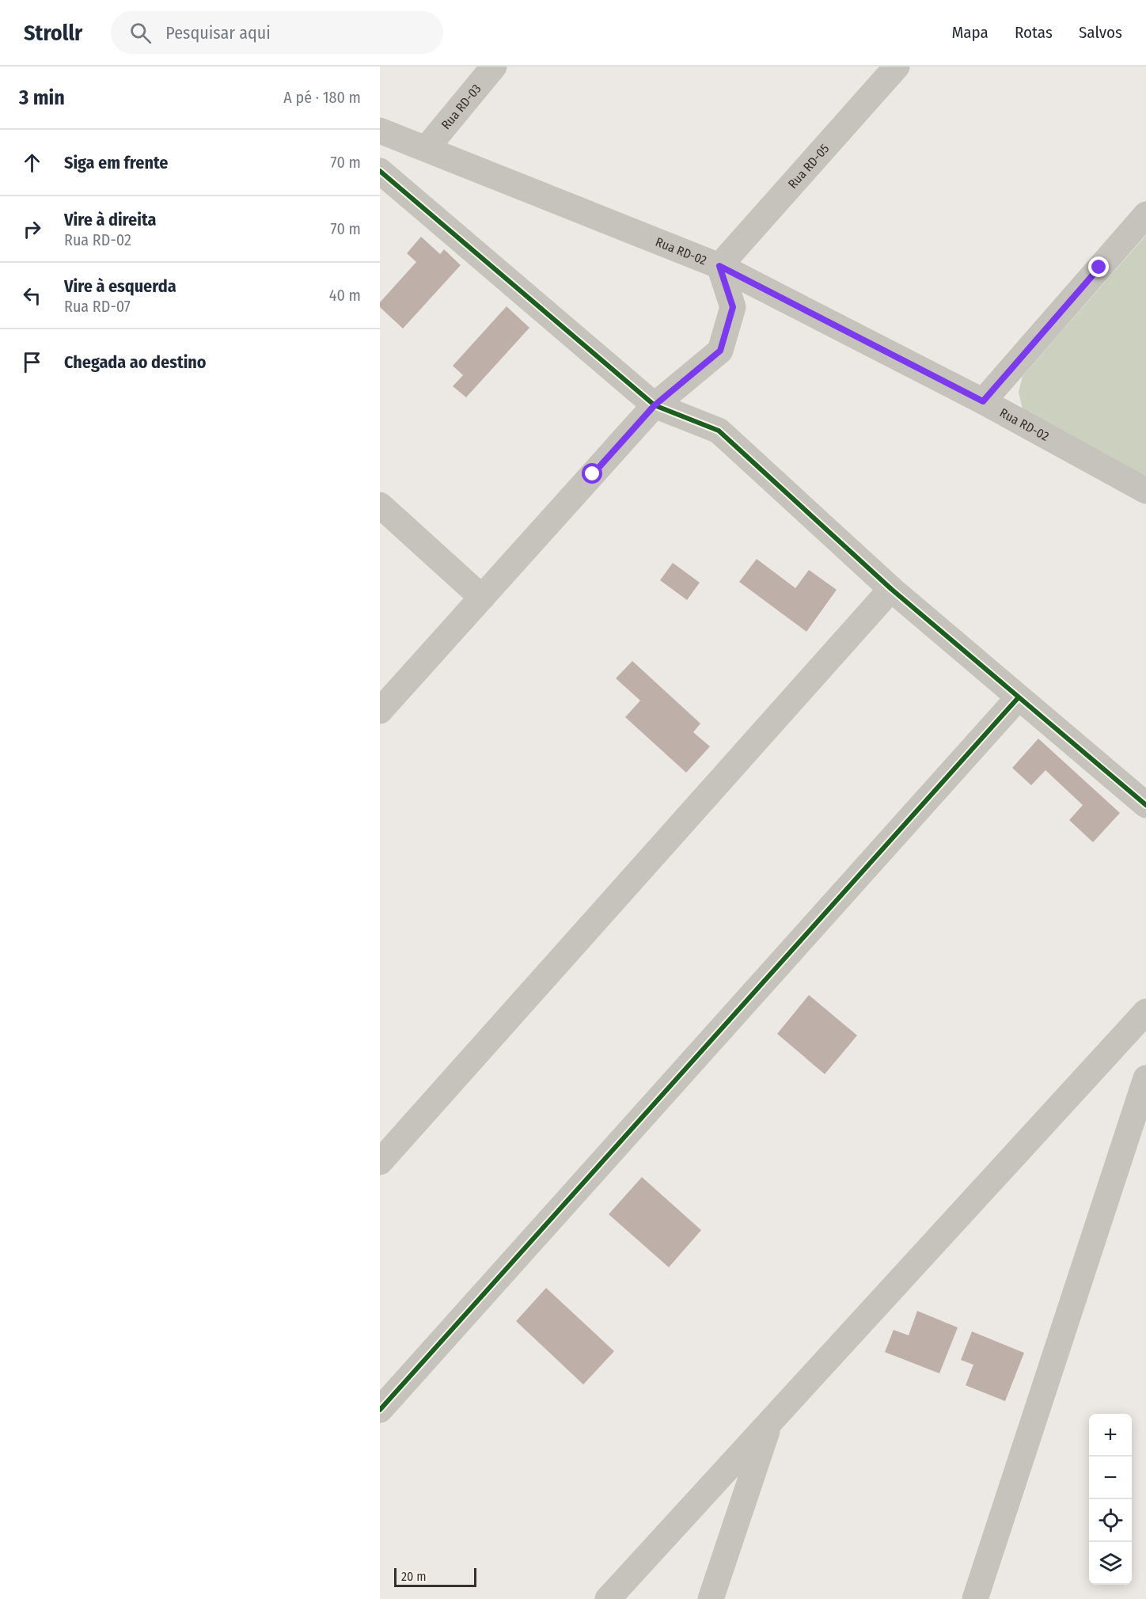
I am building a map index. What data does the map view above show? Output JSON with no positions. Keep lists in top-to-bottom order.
{
  "streets": {
    "street": ["Rua RD-03", "Rua RD-05", "Rua RD-02"]
  },
  "crossings": [
    ["Rua RD-03", "Rua RD-02"],
    ["Rua RD-05", "Rua RD-02"]
  ],
  "scale_bar": "20 m",
  "page": {
    "header": "Strollr",
    "search": "Pesquisar aqui",
    "nav": ["Mapa", "Rotas", "Salvos"],
    "heading": ["3 min", "A pé · 180 m"],
    "list": [
      ["Siga em frente", "70 m"],
      ["Vire à direita", "Rua RD-02", "70 m"],
      ["Vire à esquerda", "Rua RD-07", "40 m"],
      "Chegada ao destino"
    ],
    "map_buttons": ["+", "−"],
    "scale": "20 m"
  }
}
